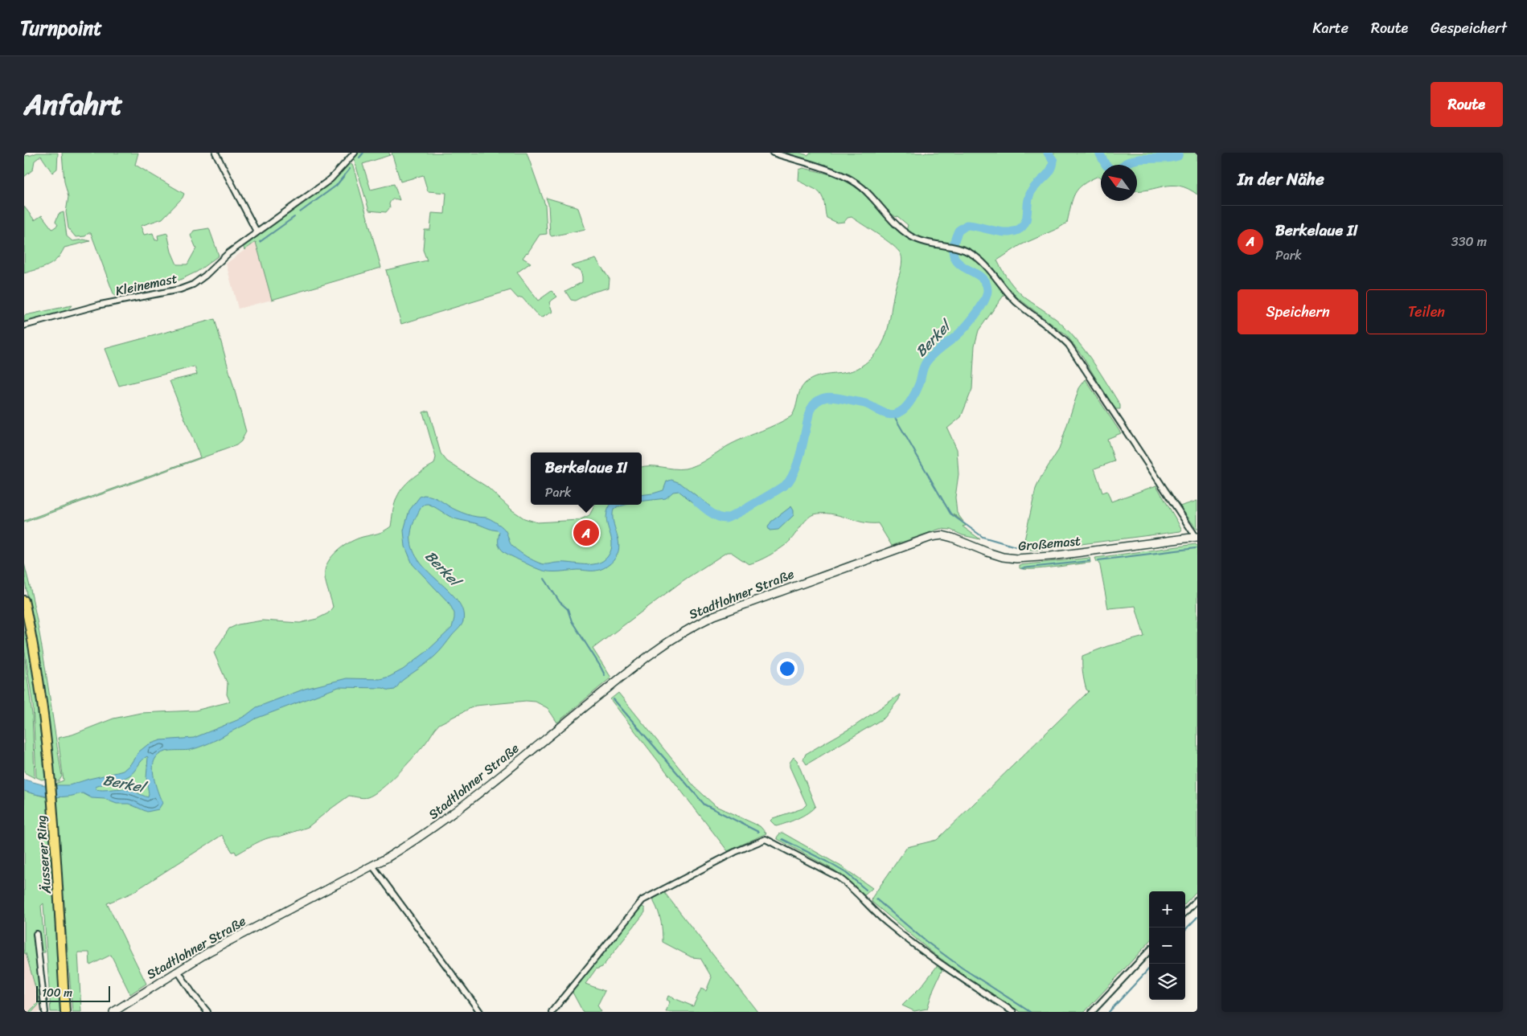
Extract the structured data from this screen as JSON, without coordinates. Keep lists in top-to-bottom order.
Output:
{
  "streets": {
    "main road": ["Äusserer Ring"],
    "street": ["Kleinemast", "Großemast", "Stadtlohner Straße"]
  },
  "crossings": [
    ["Großemast", "Stadtlohner Straße"]
  ],
  "water": ["Berkel"],
  "scale_bar": "100 m",
  "north": "top left",
  "page": {
    "header": "Turnpoint",
    "nav": ["Karte", "Route", "Gespeichert"],
    "title": "Anfahrt",
    "buttons": [
      "Route",
      ["Speichern", "Teilen"]
    ],
    "heading": "In der Nähe",
    "list": [
      {
        "mark": "A",
        "name": "Berkelaue II",
        "note": "Park",
        "value": "330 m"
      }
    ],
    "popup": ["Berkelaue II", "Park"],
    "pins": "A",
    "map_buttons": ["+", "−"],
    "scale": "100 m"
  }
}
